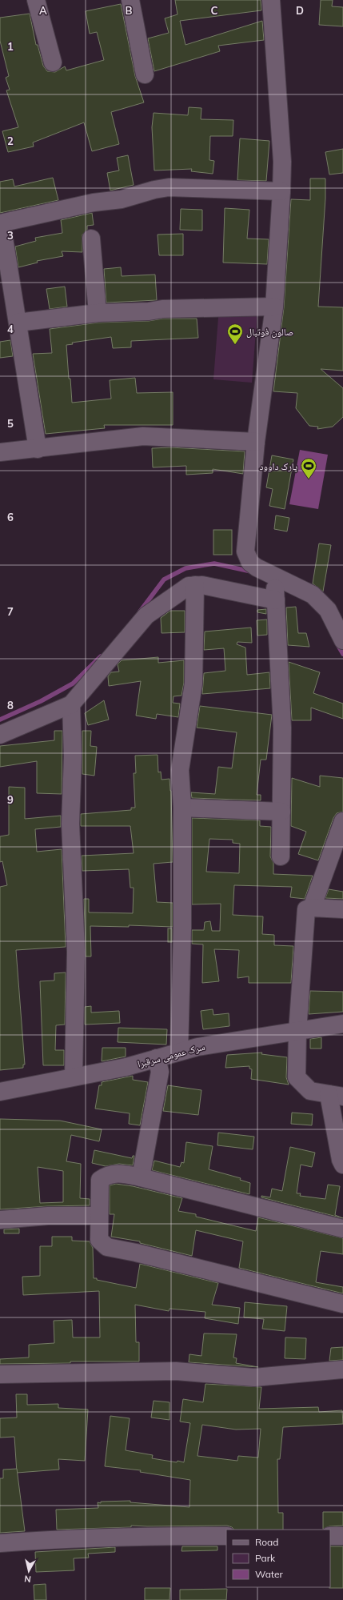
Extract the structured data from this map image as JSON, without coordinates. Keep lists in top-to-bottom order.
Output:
{
  "streets": {
    "street": ["سرک عمومی سرقبرا"]
  },
  "places": {
    "sports": ["صالون فوتبال", "پارک داوود"]
  },
  "legend": ["Road", "Park", "Water"],
  "north": "bottom",
  "grid": {
    "columns": [
      "A",
      "B",
      "C",
      "D"
    ],
    "rows": [
      "1",
      "2",
      "3",
      "4",
      "5",
      "6",
      "7",
      "8",
      "9"
    ]
  }
}
